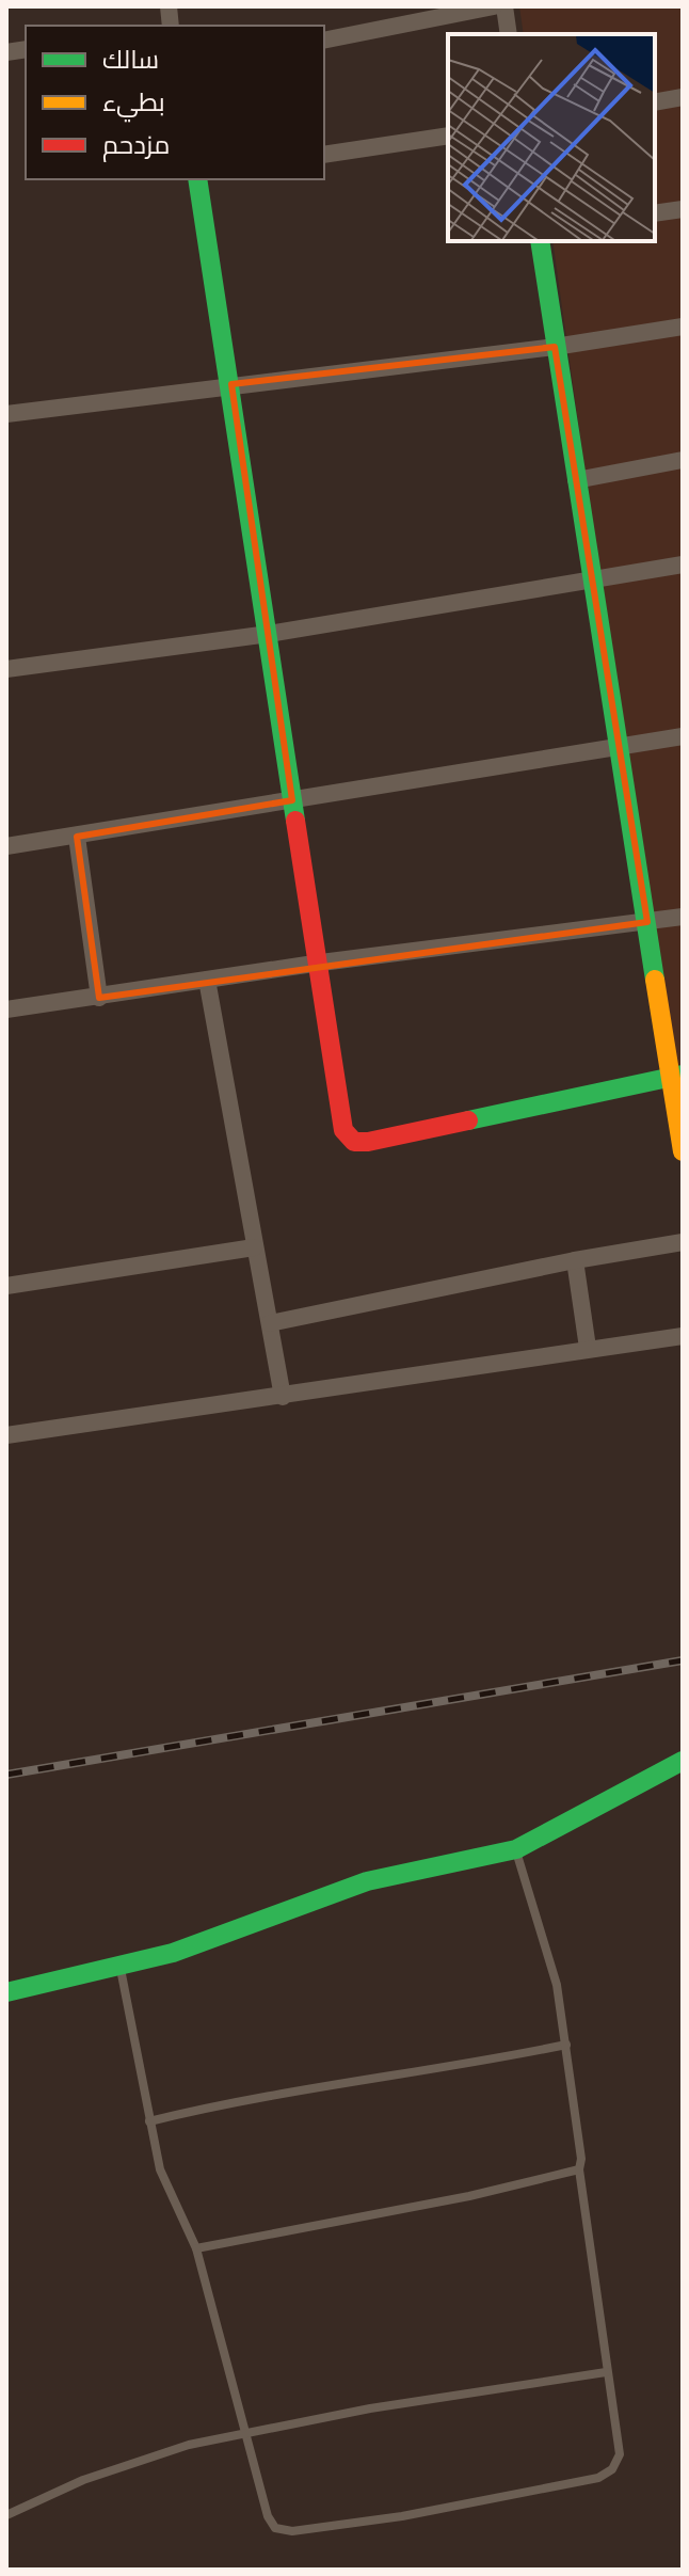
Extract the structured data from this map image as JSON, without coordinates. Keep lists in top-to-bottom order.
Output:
{
  "legend": ["سالك", "بطيء", "مزدحم"]
}
